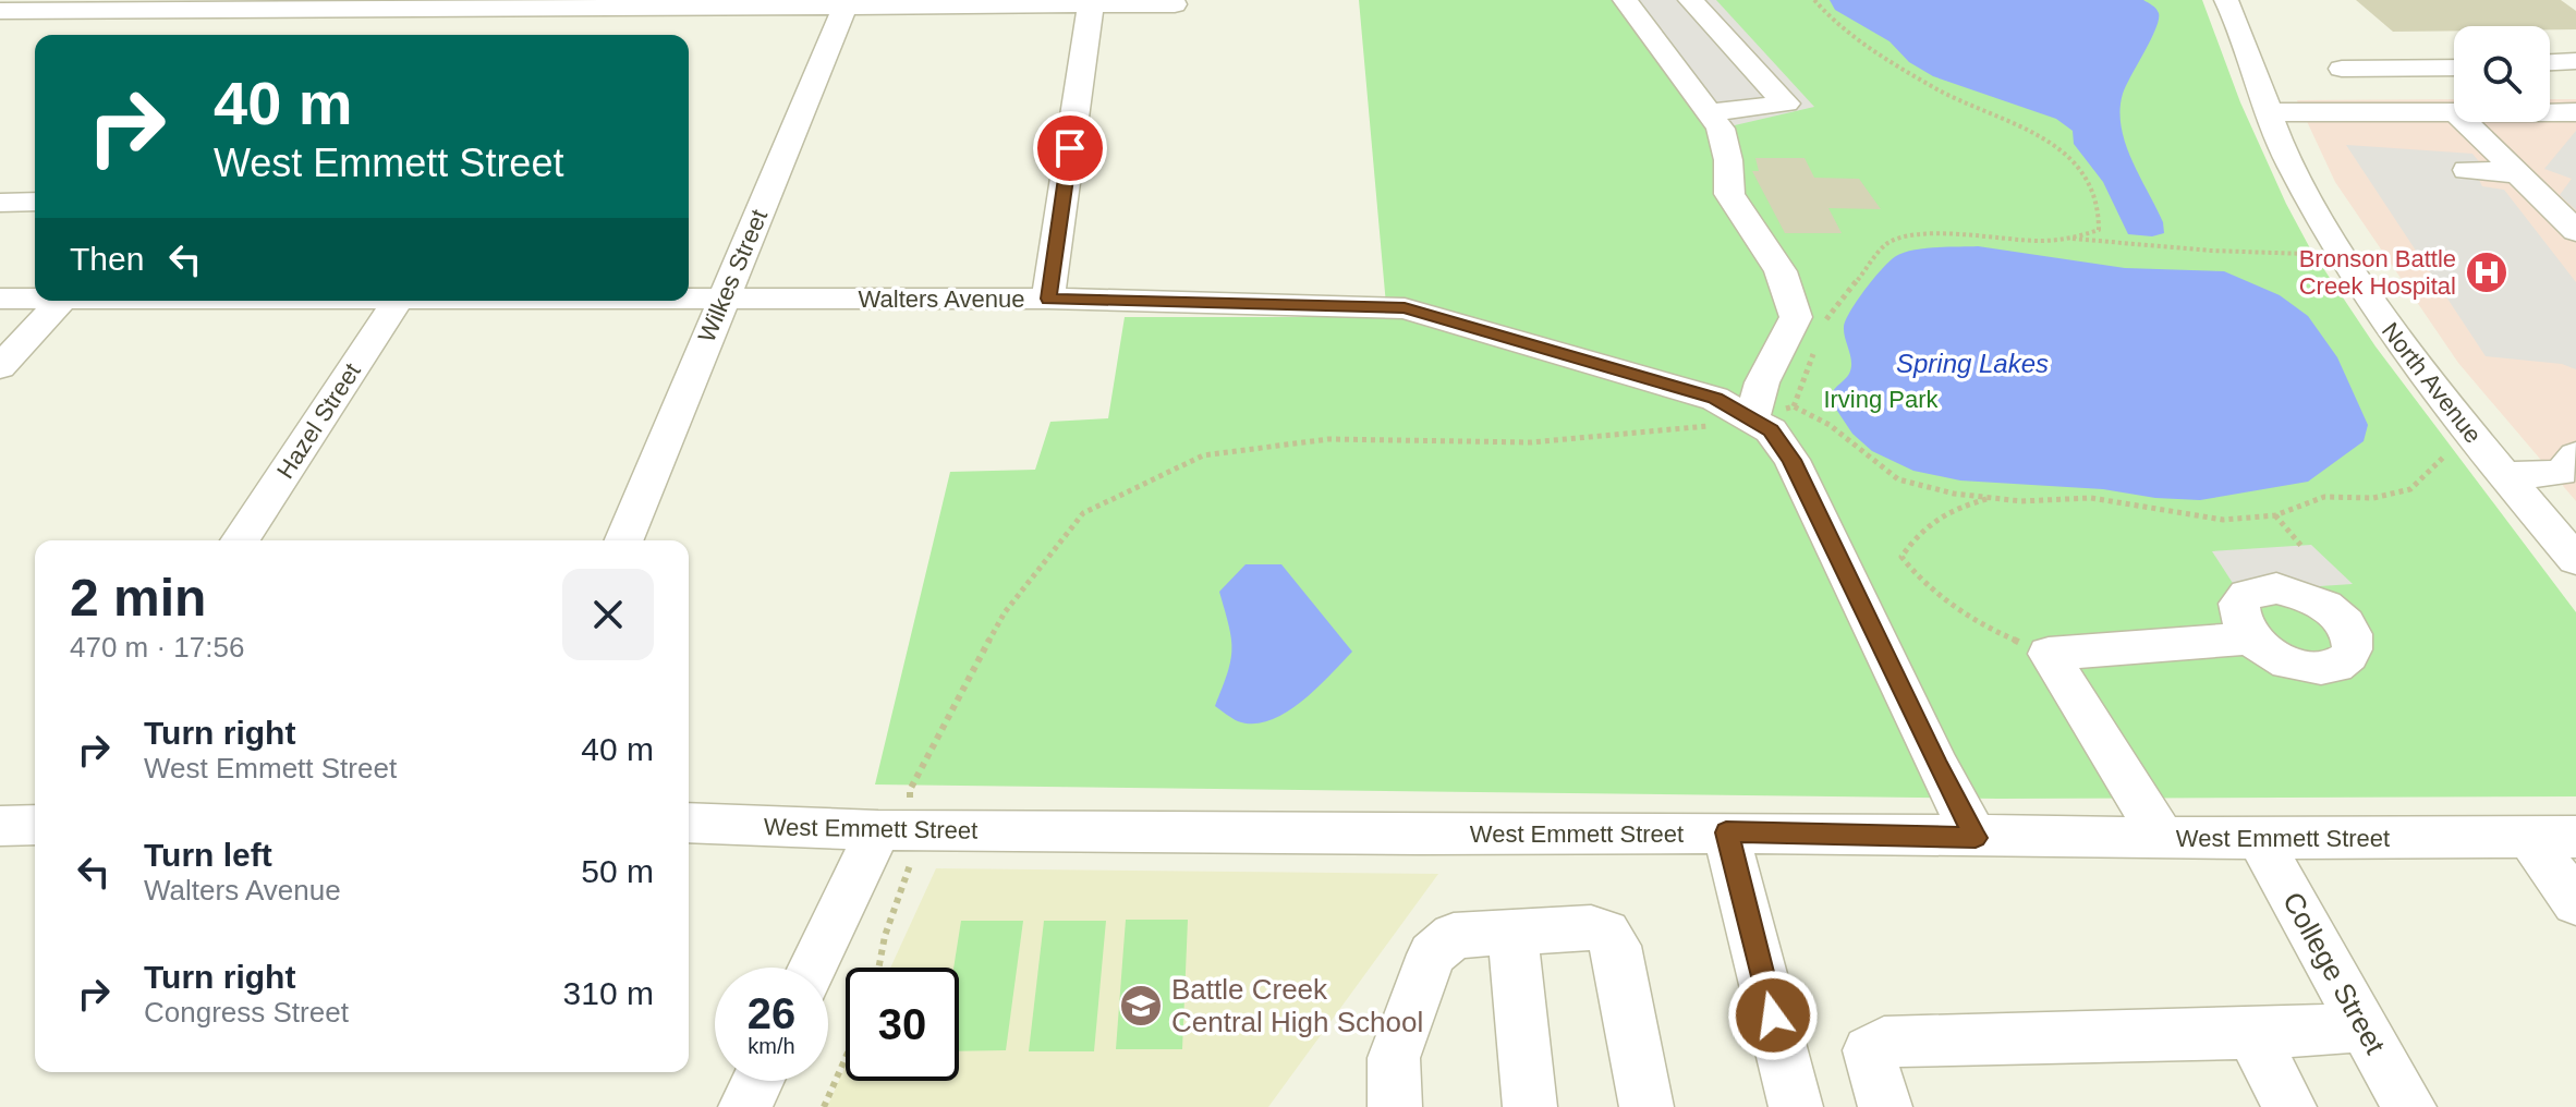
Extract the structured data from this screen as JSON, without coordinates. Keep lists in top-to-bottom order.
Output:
{
  "streets": {
    "street": [
      "Wilkes Street",
      "Walters Avenue",
      "North Avenue",
      "Hazel Street",
      "West Emmett Street",
      "College Street"
    ]
  },
  "crossings": [
    ["Wilkes Street", "Walters Avenue"],
    ["Walters Avenue", "West Emmett Street"],
    ["West Emmett Street", "College Street"]
  ],
  "water": ["Spring Lakes"],
  "parks": ["Irving Park"],
  "places": {
    "hospital": ["Bronson Battle Creek Hospital"],
    "school or university": ["Battle Creek Central High School"]
  },
  "page": {
    "turn": ["40 m", "West Emmett Street"],
    "then": "Then",
    "heading": ["2 min", "470 m · 17:56"],
    "list": [
      {
        "name": "Turn right",
        "note": "West Emmett Street",
        "value": "40 m"
      },
      {
        "name": "Turn left",
        "note": "Walters Avenue",
        "value": "50 m"
      },
      {
        "name": "Turn right",
        "note": "Congress Street",
        "value": "310 m"
      }
    ],
    "speed": "26 km/h",
    "limit": "30"
  }
}
